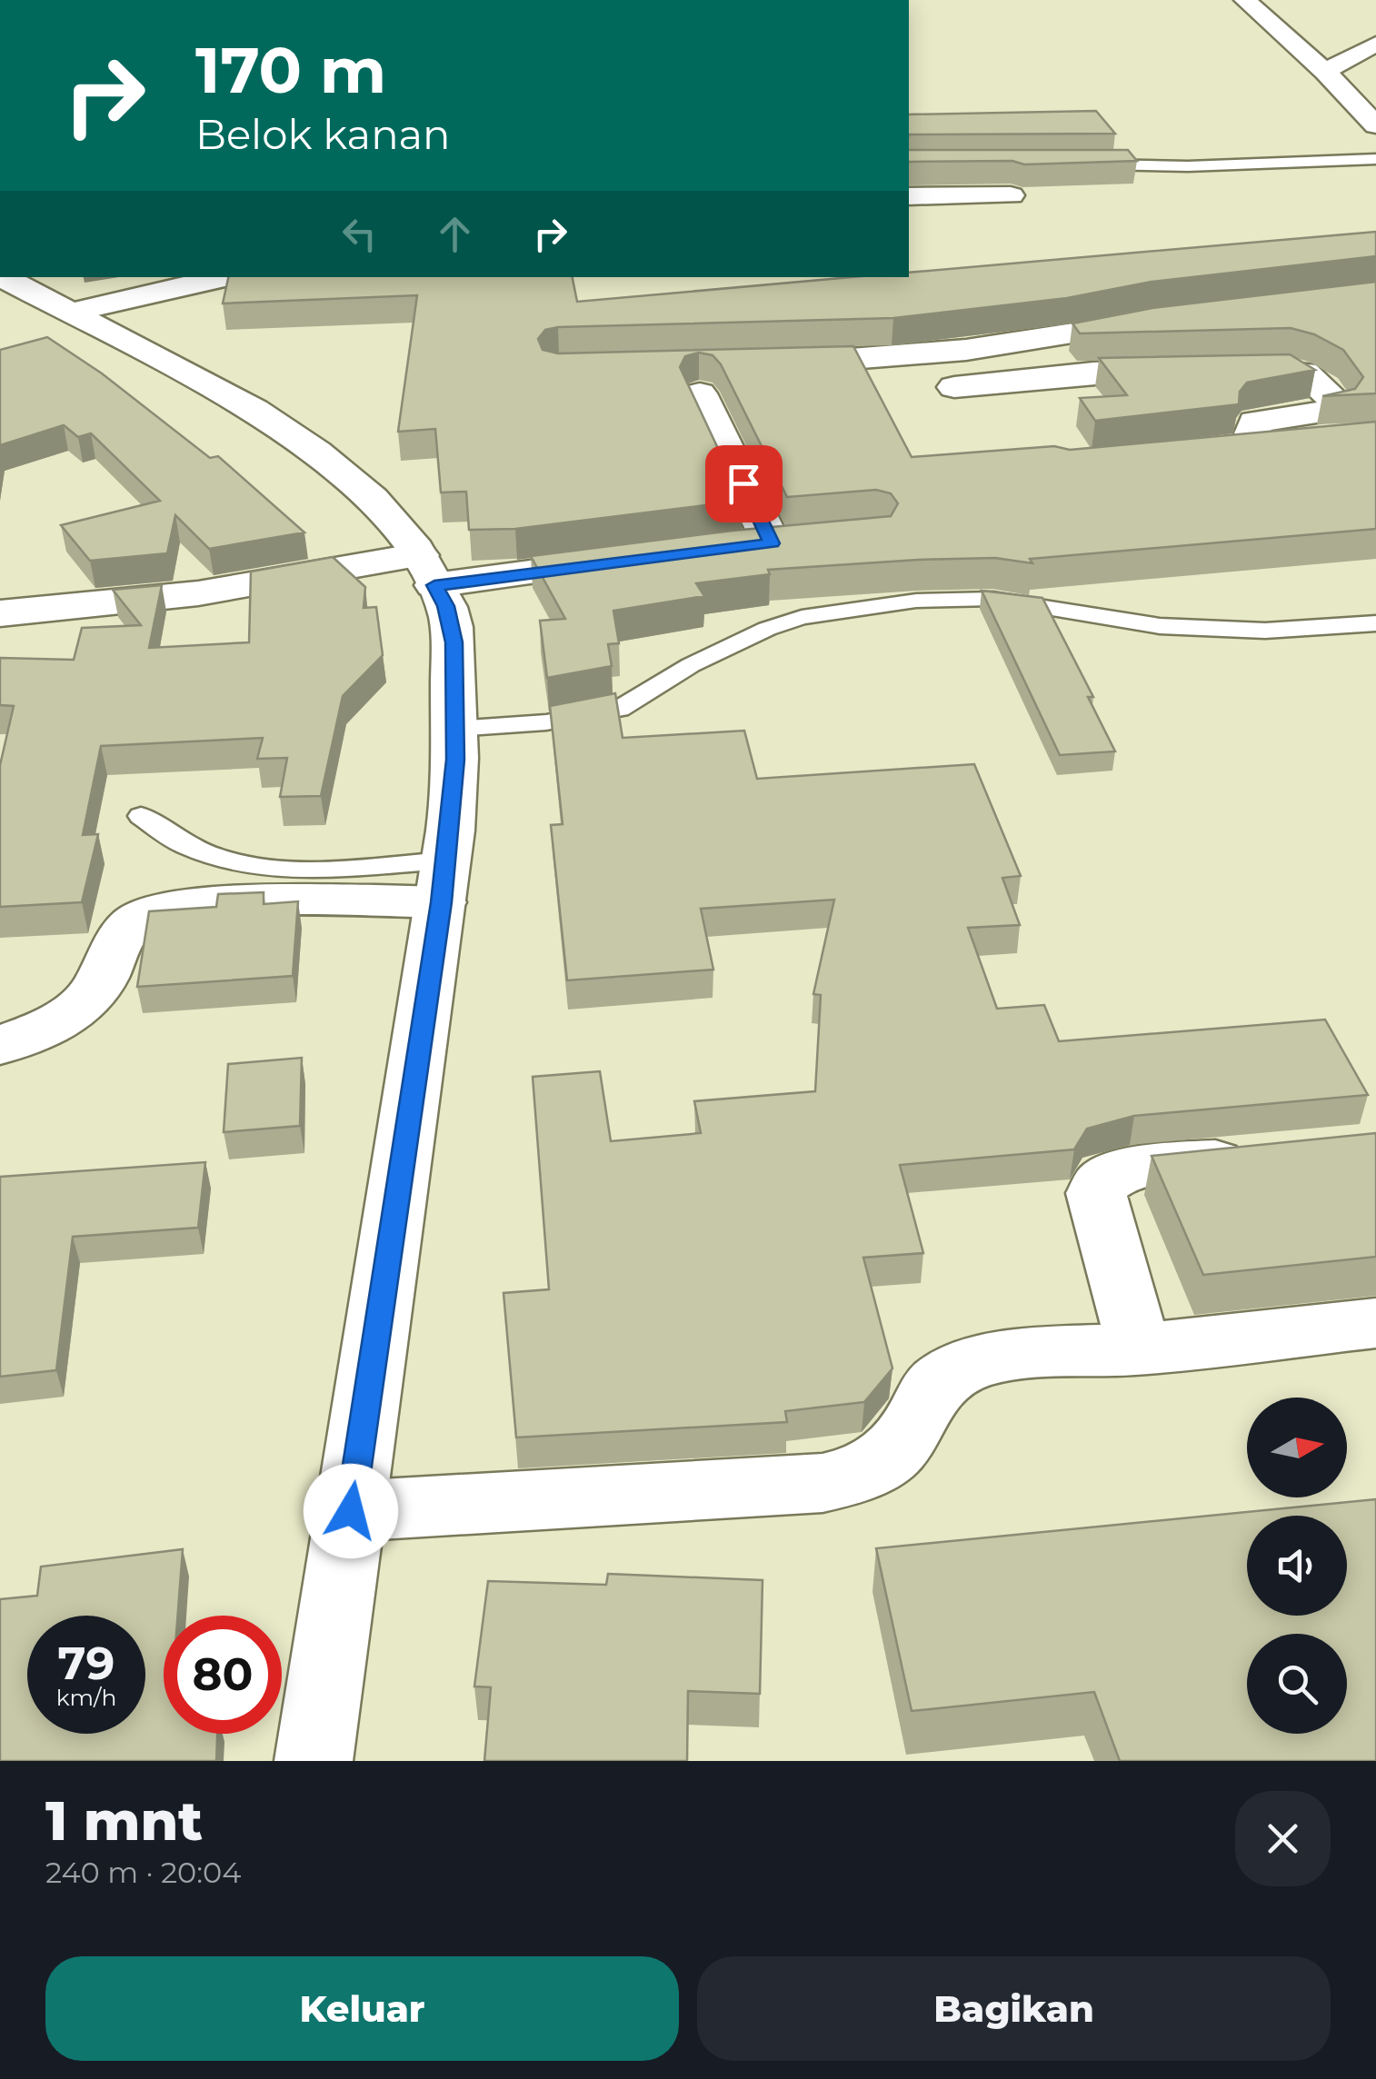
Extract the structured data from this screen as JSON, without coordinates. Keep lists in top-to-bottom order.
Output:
{
  "north": "right",
  "page": {
    "turn": ["170 m", "Belok kanan"],
    "speed": "79 km/h",
    "limit": "80",
    "heading": ["1 mnt", "240 m · 20:04"],
    "buttons": ["Keluar", "Bagikan"]
  }
}
